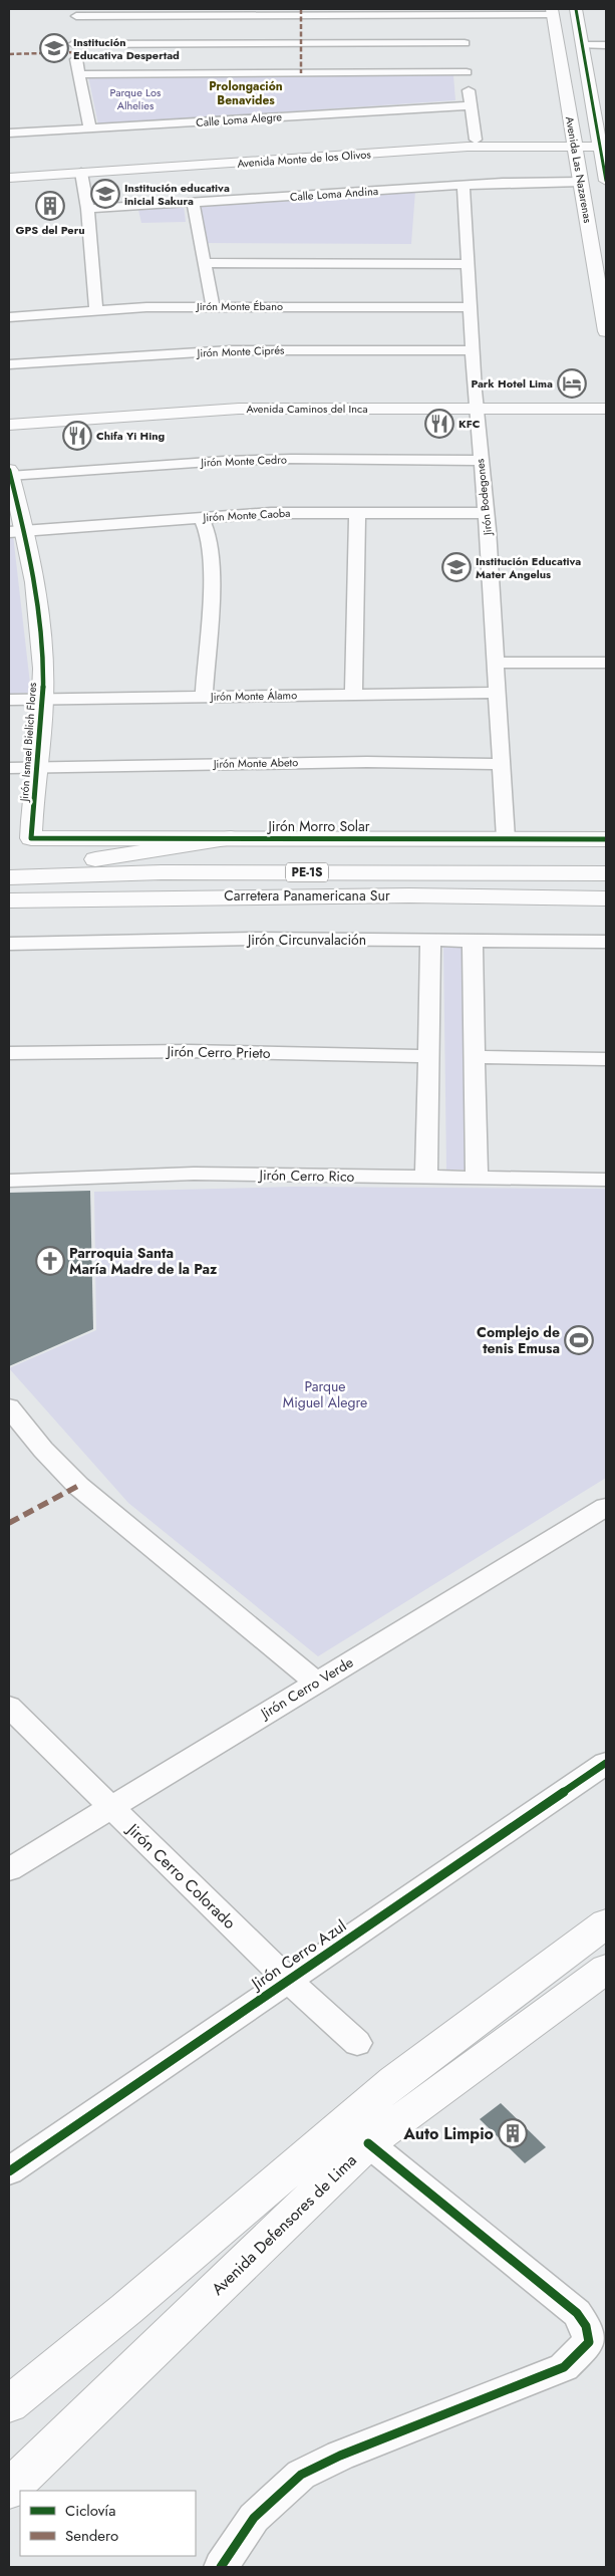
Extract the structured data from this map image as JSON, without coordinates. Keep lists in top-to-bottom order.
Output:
{
  "streets": {
    "main road": [
      "Avenida Monte de los Olivos",
      "Avenida Las Nazarenas",
      "Avenida Caminos del Inca",
      "Jirón Ismael Bielich Flores",
      "Jirón Morro Solar",
      "PE-1S",
      "Carretera Panamericana Sur",
      "Avenida Defensores de Lima"
    ],
    "street": [
      "Calle Loma Alegre",
      "Calle Loma Andina",
      "Jirón Monte Ébano",
      "Jirón Monte Ciprés",
      "Jirón Monte Cedro",
      "Jirón Bodegones",
      "Jirón Monte Caoba",
      "Jirón Monte Álamo",
      "Jirón Monte Abeto",
      "Jirón Circunvalación",
      "Jirón Cerro Prieto",
      "Jirón Cerro Rico",
      "Jirón Cerro Verde",
      "Jirón Cerro Colorado",
      "Jirón Cerro Azul"
    ]
  },
  "crossings": [
    ["Avenida Monte de los Olivos", "Avenida Las Nazarenas"],
    ["Avenida Las Nazarenas", "Calle Loma Andina"],
    ["Calle Loma Andina", "Jirón Bodegones"],
    ["Jirón Monte Ébano", "Jirón Bodegones"],
    ["Jirón Monte Ciprés", "Jirón Bodegones"],
    ["Avenida Caminos del Inca", "Jirón Bodegones"],
    ["Jirón Monte Cedro", "Jirón Bodegones"],
    ["Jirón Monte Cedro", "Jirón Ismael Bielich Flores"],
    ["Jirón Bodegones", "Jirón Monte Caoba"],
    ["Jirón Bodegones", "Jirón Monte Álamo"],
    ["Jirón Bodegones", "Jirón Monte Abeto"],
    ["Jirón Bodegones", "Jirón Morro Solar"],
    ["Jirón Monte Caoba", "Jirón Ismael Bielich Flores"],
    ["Jirón Monte Álamo", "Jirón Ismael Bielich Flores"],
    ["Jirón Ismael Bielich Flores", "Jirón Monte Abeto"],
    ["Jirón Ismael Bielich Flores", "Jirón Morro Solar"],
    ["Jirón Cerro Verde", "Jirón Cerro Colorado"],
    ["Jirón Cerro Colorado", "Jirón Cerro Azul"]
  ],
  "districts": ["Prolongación Benavides"],
  "parks": ["Parque Los Alhelies", "Parque Miguel Alegre"],
  "places": {
    "school or university": ["Institución Educativa Despertad", "Institución educativa inicial Sakura", "Institución Educativa Mater Angelus"],
    "building": ["GPS del Peru", "Auto Limpio"],
    "hotel": ["Park Hotel Lima"],
    "restaurant": ["KFC", "Chifa Yi Hing"],
    "church": ["Parroquia Santa María Madre de la Paz"],
    "sports": ["Complejo de tenis Emusa"]
  },
  "legend": ["Ciclovía", "Sendero"]
}
